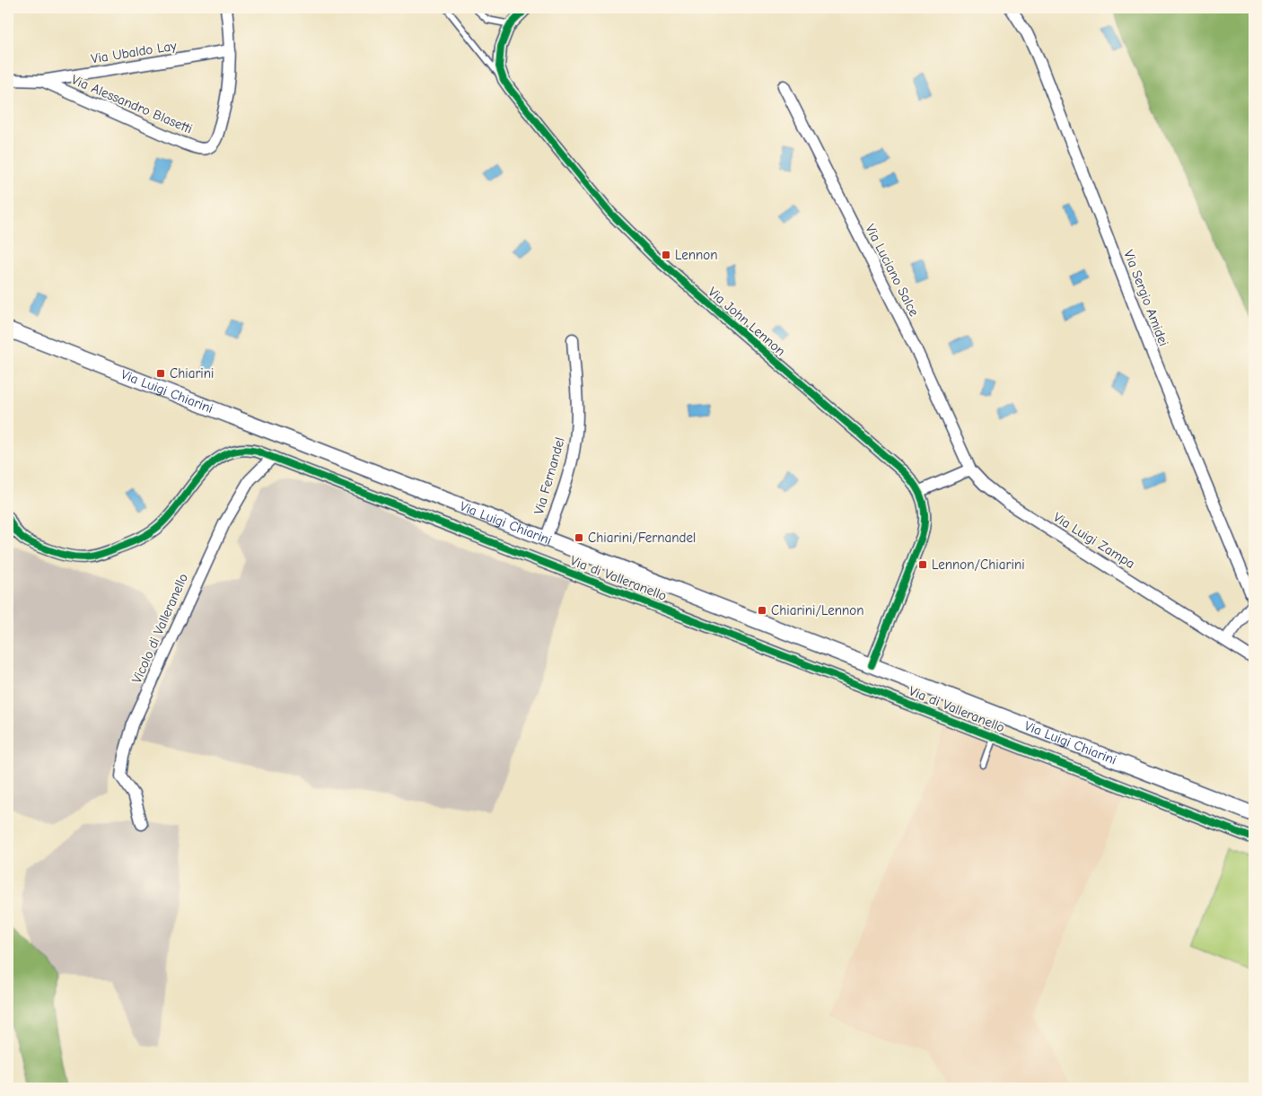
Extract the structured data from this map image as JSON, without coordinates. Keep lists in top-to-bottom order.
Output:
{
  "streets": {
    "street": [
      "Via Ubaldo Lay",
      "Via Alessandro Blasetti",
      "Via Luciano Salce",
      "Via Sergio Amidei",
      "Via John Lennon",
      "Via Luigi Chiarini",
      "Via Fernandel",
      "Via Luigi Zampa",
      "Via di Valleranello",
      "Vicolo di Valleranello"
    ]
  },
  "crossings": [
    ["Via Ubaldo Lay", "Via Alessandro Blasetti"],
    ["Via Luciano Salce", "Via Luigi Zampa"],
    ["Via Sergio Amidei", "Via Luigi Zampa"],
    ["Via John Lennon", "Via Luigi Chiarini"],
    ["Via Luigi Chiarini", "Via Fernandel"],
    ["Via di Valleranello", "Vicolo di Valleranello"]
  ],
  "places": {
    "transit": [
      "Lennon",
      "Chiarini",
      "Chiarini/Fernandel",
      "Lennon/Chiarini",
      "Chiarini/Lennon"
    ]
  }
}
